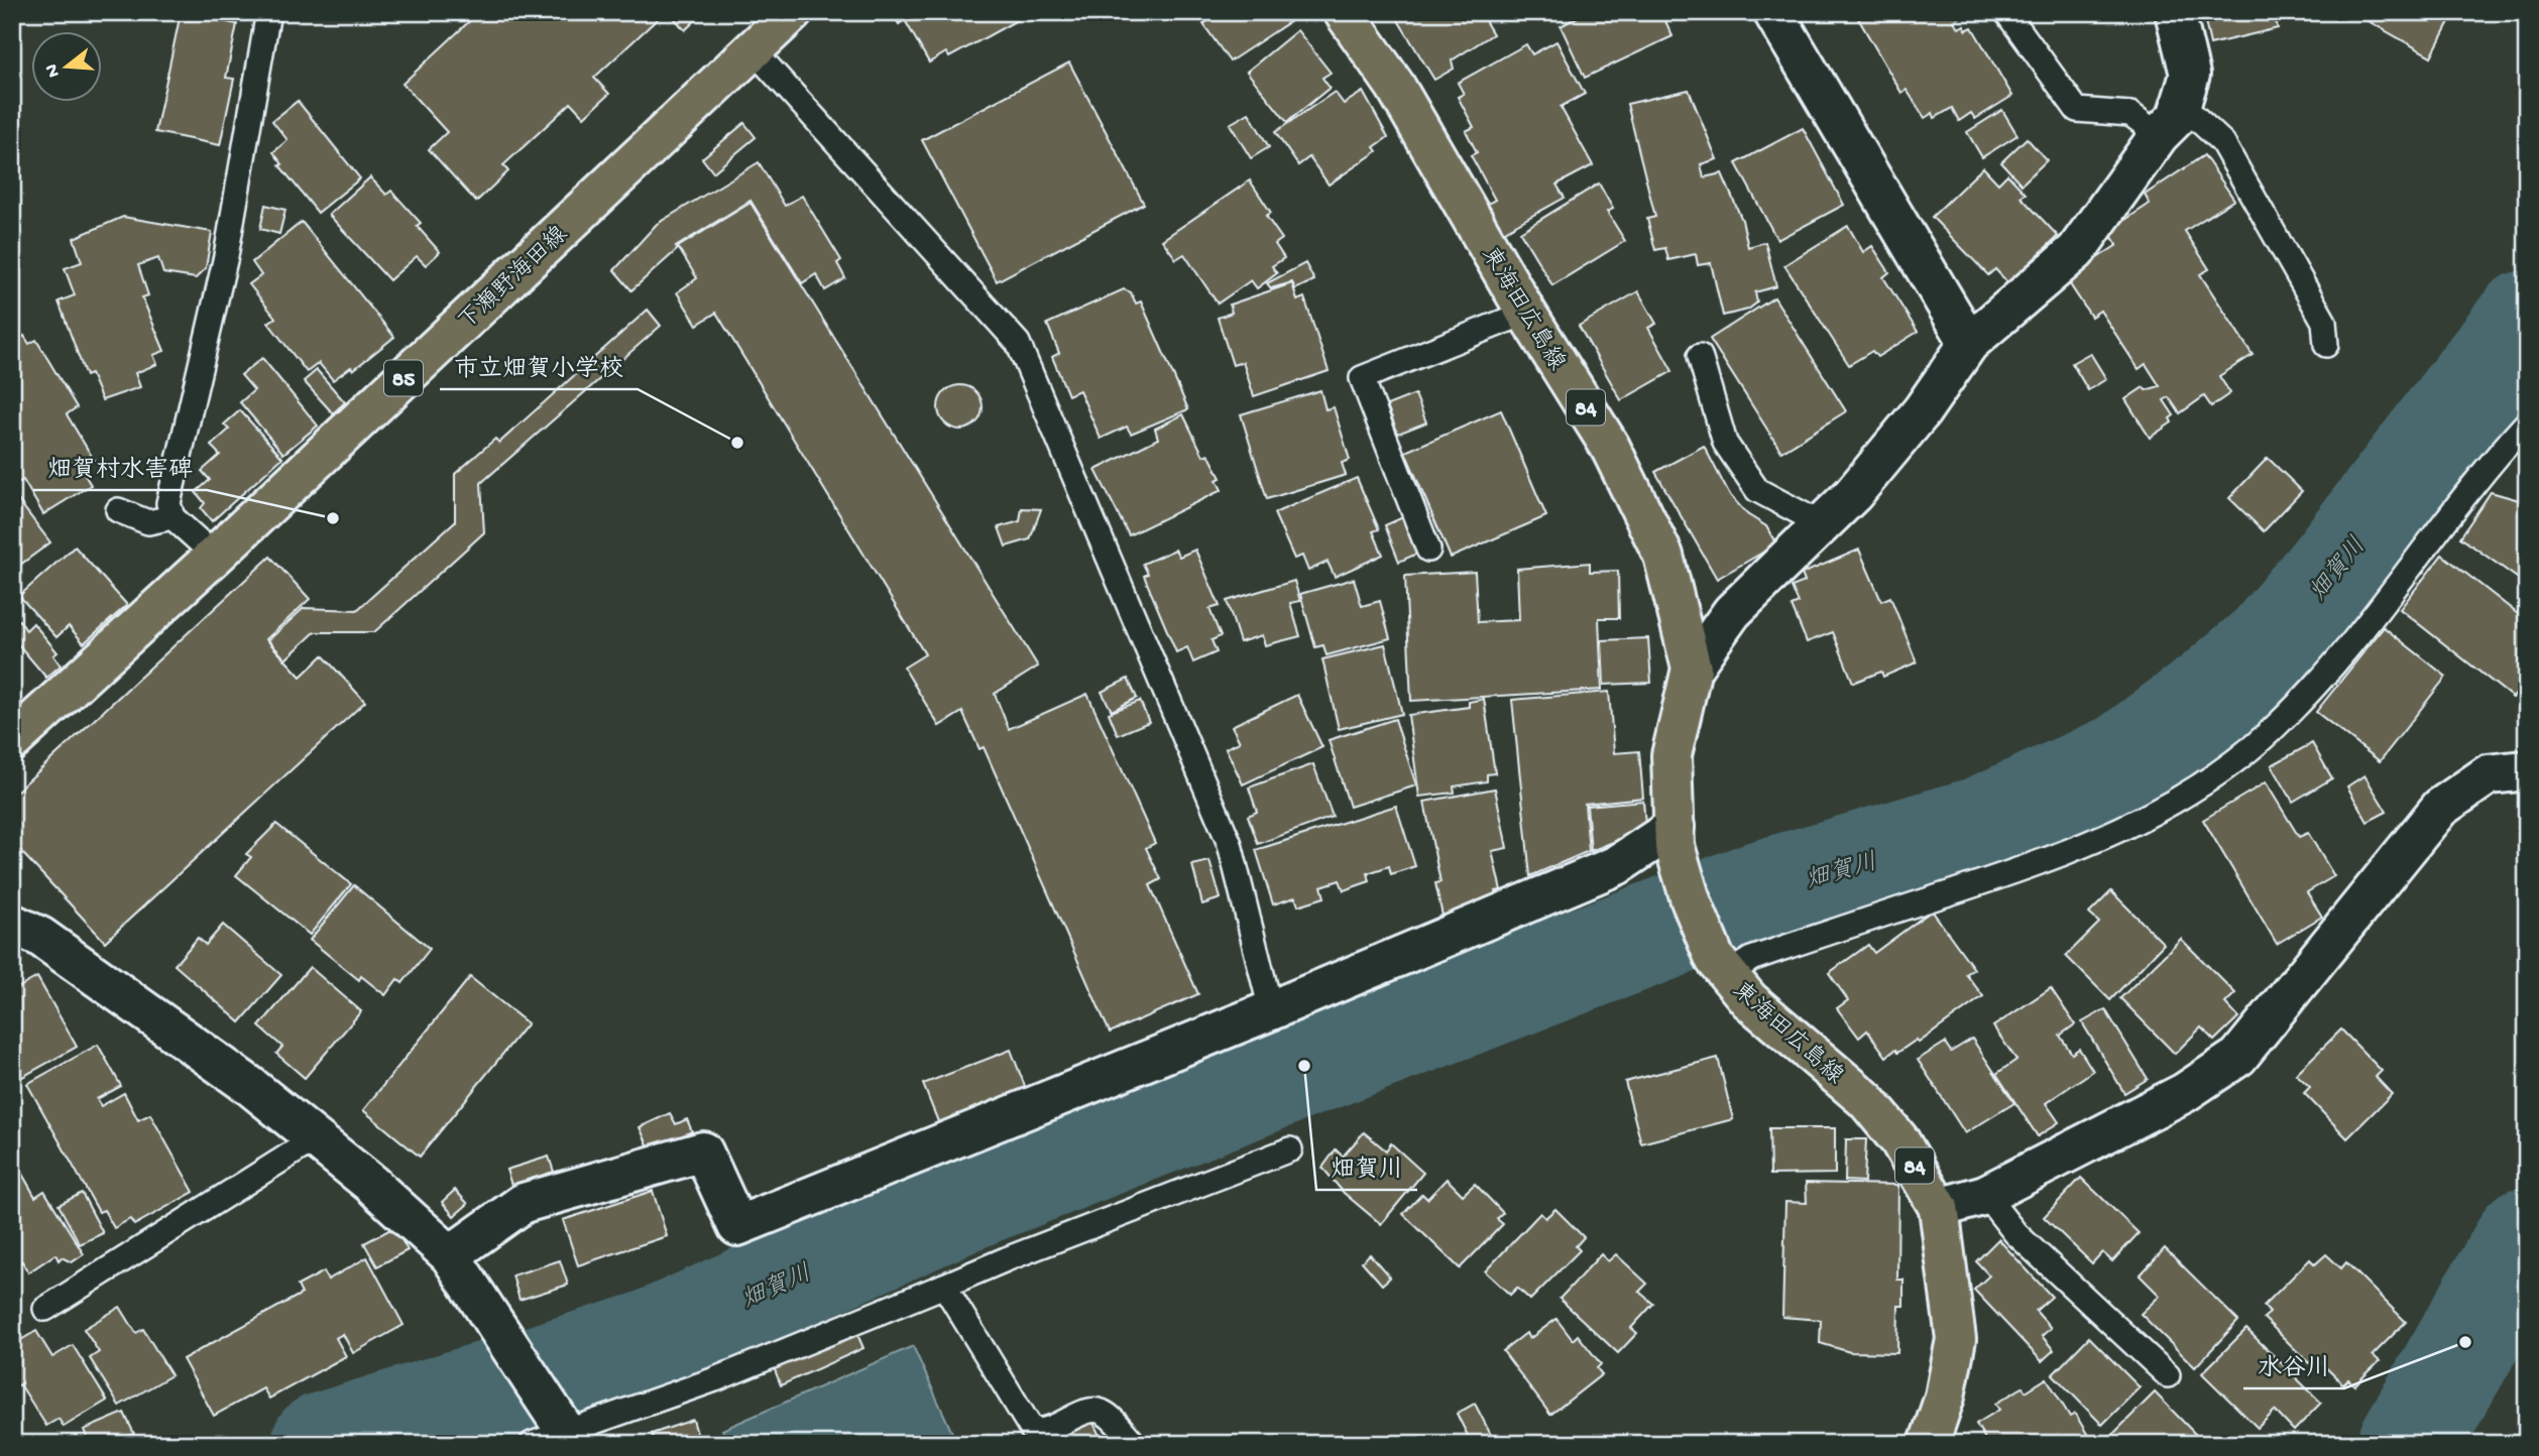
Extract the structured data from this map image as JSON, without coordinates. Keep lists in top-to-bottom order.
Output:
{
  "streets": {
    "main road": [
      "下瀬野海田線",
      "東海田広島線",
      "85",
      "84"
    ]
  },
  "water": ["畑賀川"],
  "places": [
    "市立畑賀小学校",
    "畑賀村水害碑",
    "畑賀川",
    "水谷川"
  ],
  "north": "left"
}
